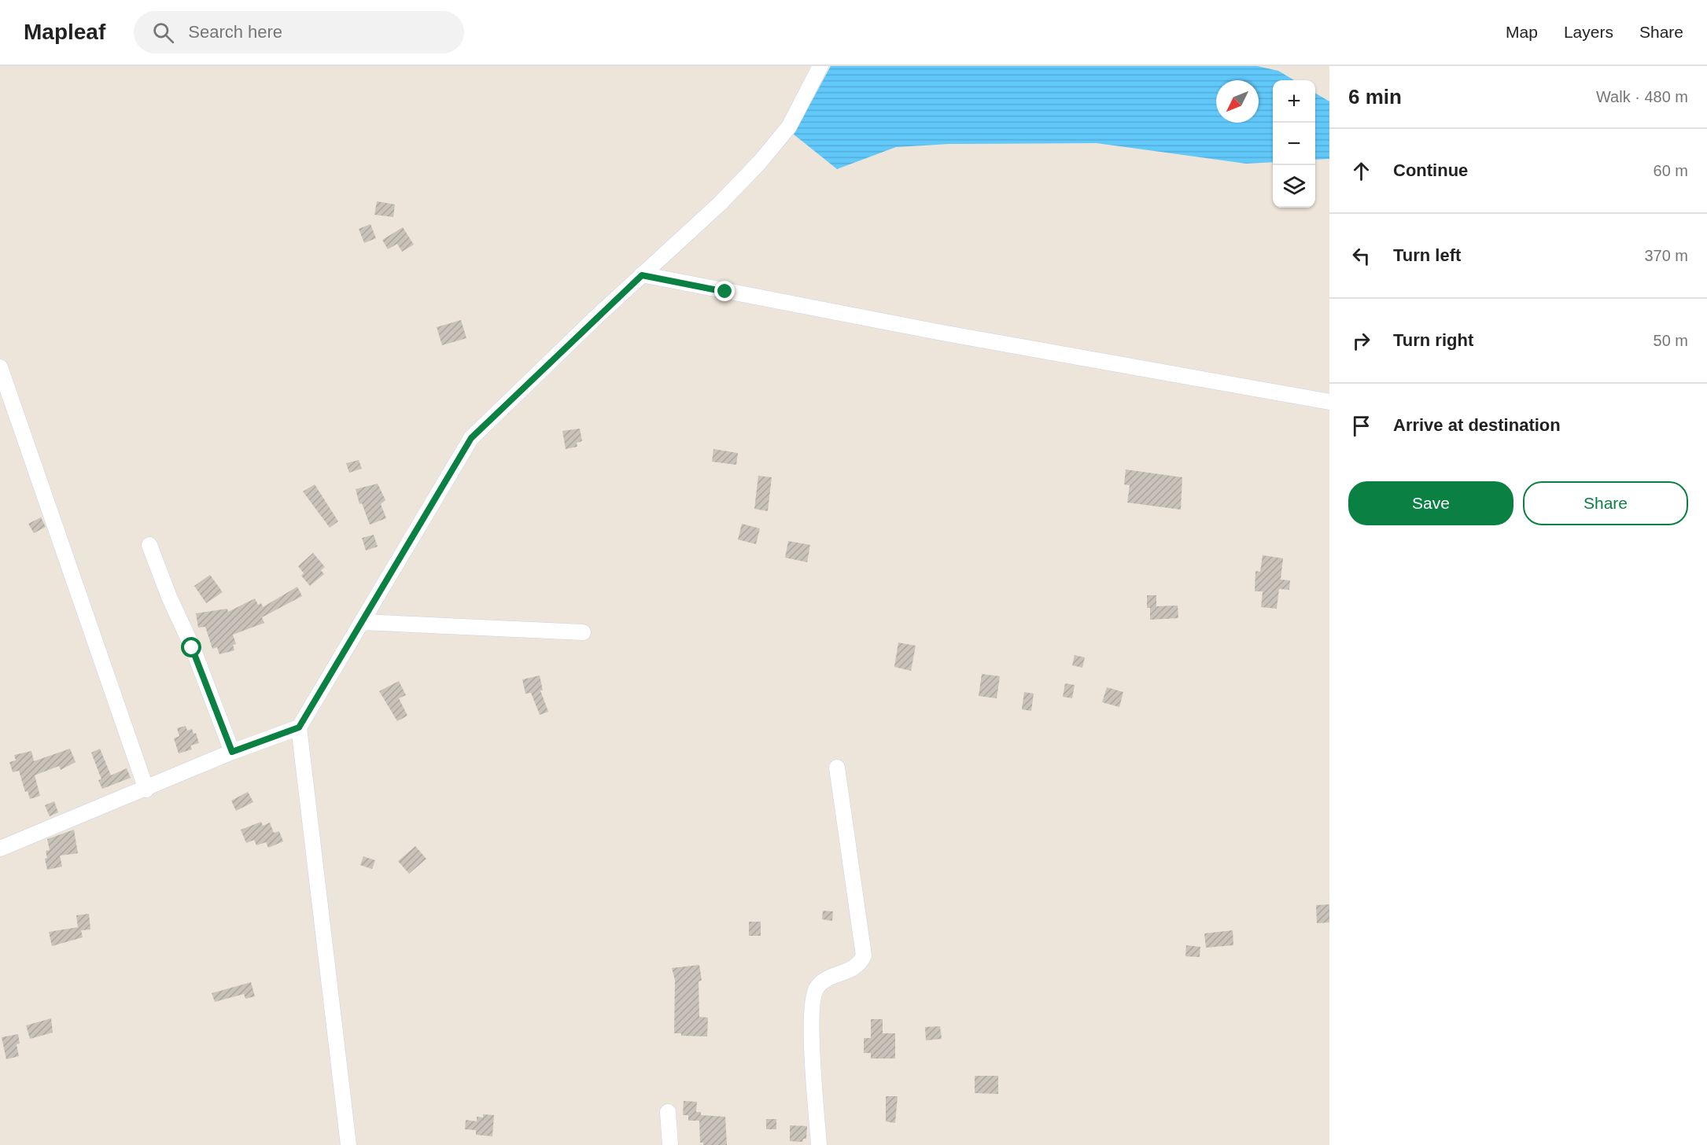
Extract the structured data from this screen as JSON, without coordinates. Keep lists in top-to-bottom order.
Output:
{
  "north": "bottom left",
  "page": {
    "header": "Mapleaf",
    "search": "Search here",
    "nav": ["Map", "Layers", "Share"],
    "heading": ["6 min", "Walk · 480 m"],
    "map_buttons": ["+", "−"],
    "list": [
      ["Continue", "60 m"],
      ["Turn left", "370 m"],
      ["Turn right", "50 m"],
      "Arrive at destination"
    ],
    "buttons": ["Save", "Share"]
  }
}
